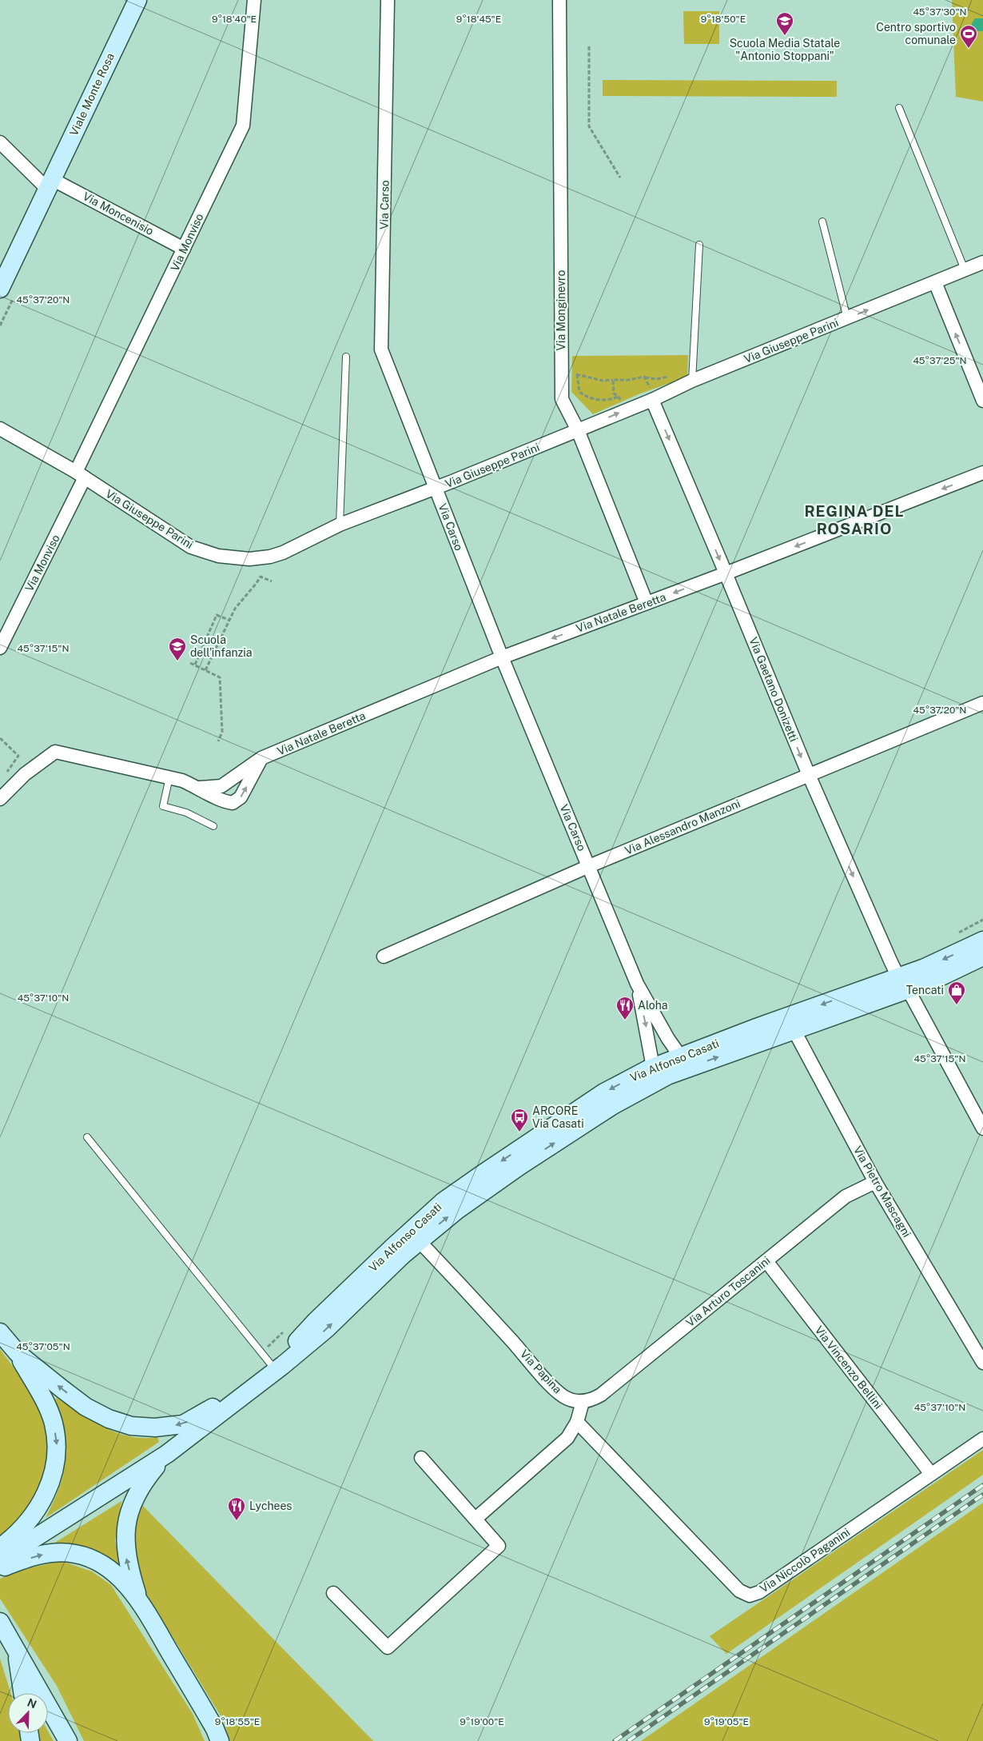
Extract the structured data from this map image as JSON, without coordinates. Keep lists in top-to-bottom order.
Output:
{
  "streets": {
    "main road": ["Viale Monte Rosa", "Via Alfonso Casati"],
    "street": [
      "Via Carso",
      "Via Moncenisio",
      "Via Monviso",
      "Via Monginevro",
      "Via Giuseppe Parini",
      "Via Natale Beretta",
      "Via Gaetano Donizetti",
      "Via Alessandro Manzoni",
      "Via Pietro Mascagni",
      "Via Arturo Toscanini",
      "Via Vincenzo Bellini",
      "Via Papina",
      "Via Niccolò Paganini"
    ]
  },
  "crossings": [
    ["Viale Monte Rosa", "Via Moncenisio"],
    ["Via Carso", "Via Giuseppe Parini"],
    ["Via Carso", "Via Natale Beretta"],
    ["Via Carso", "Via Alessandro Manzoni"],
    ["Via Carso", "Via Alfonso Casati"],
    ["Via Moncenisio", "Via Monviso"],
    ["Via Monviso", "Via Giuseppe Parini"],
    ["Via Monginevro", "Via Giuseppe Parini"],
    ["Via Monginevro", "Via Natale Beretta"],
    ["Via Giuseppe Parini", "Via Gaetano Donizetti"],
    ["Via Natale Beretta", "Via Gaetano Donizetti"],
    ["Via Gaetano Donizetti", "Via Alessandro Manzoni"],
    ["Via Gaetano Donizetti", "Via Alfonso Casati"],
    ["Via Alfonso Casati", "Via Pietro Mascagni"],
    ["Via Alfonso Casati", "Via Papina"],
    ["Via Pietro Mascagni", "Via Arturo Toscanini"],
    ["Via Arturo Toscanini", "Via Vincenzo Bellini"],
    ["Via Arturo Toscanini", "Via Papina"],
    ["Via Vincenzo Bellini", "Via Niccolò Paganini"]
  ],
  "one_way": ["Via Gaetano Donizetti"],
  "districts": ["REGINA DEL ROSARIO"],
  "places": {
    "school or university": ["Scuola Media Statale \"Antonio Stoppani\"", "Scuola dell'infanzia"],
    "sports": ["Centro sportivo comunale"],
    "shop": ["Tencati"],
    "restaurant": ["Aloha", "Lychees"],
    "bus stop": ["ARCORE Via Casati"]
  },
  "north": "top right",
  "coordinates": [
    "45°37'30\"N",
    "9°18'40\"E",
    "9°18'45\"E",
    "9°18'50\"E",
    "45°37'20\"N",
    "45°37'25\"N",
    "45°37'15\"N",
    "45°37'10\"N",
    "45°37'05\"N",
    "9°18'55\"E",
    "9°19'00\"E",
    "9°19'05\"E"
  ]
}
